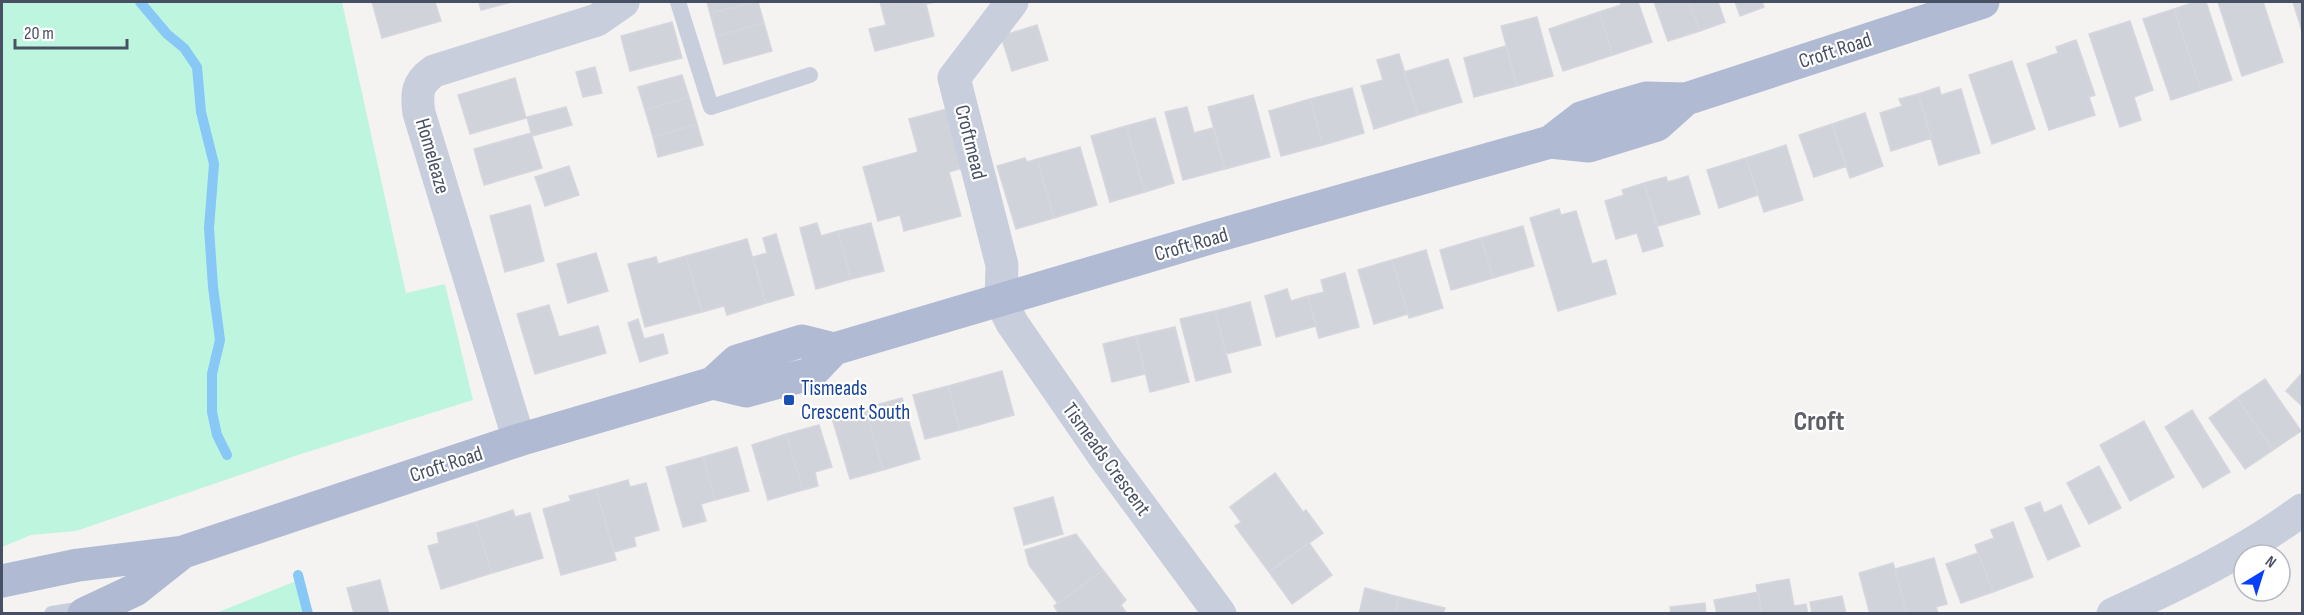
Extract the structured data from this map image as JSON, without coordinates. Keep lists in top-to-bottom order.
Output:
{
  "streets": {
    "main road": ["Croft Road"],
    "street": ["Croftmead", "Homeleaze", "Tismeads Crescent"]
  },
  "crossings": [
    ["Croft Road", "Croftmead"],
    ["Croft Road", "Homeleaze"],
    ["Croft Road", "Tismeads Crescent"],
    ["Croftmead", "Tismeads Crescent"]
  ],
  "districts": ["Croft"],
  "places": {
    "transit": ["Tismeads Crescent South"]
  },
  "scale_bar": "20 m",
  "north": "top right"
}
